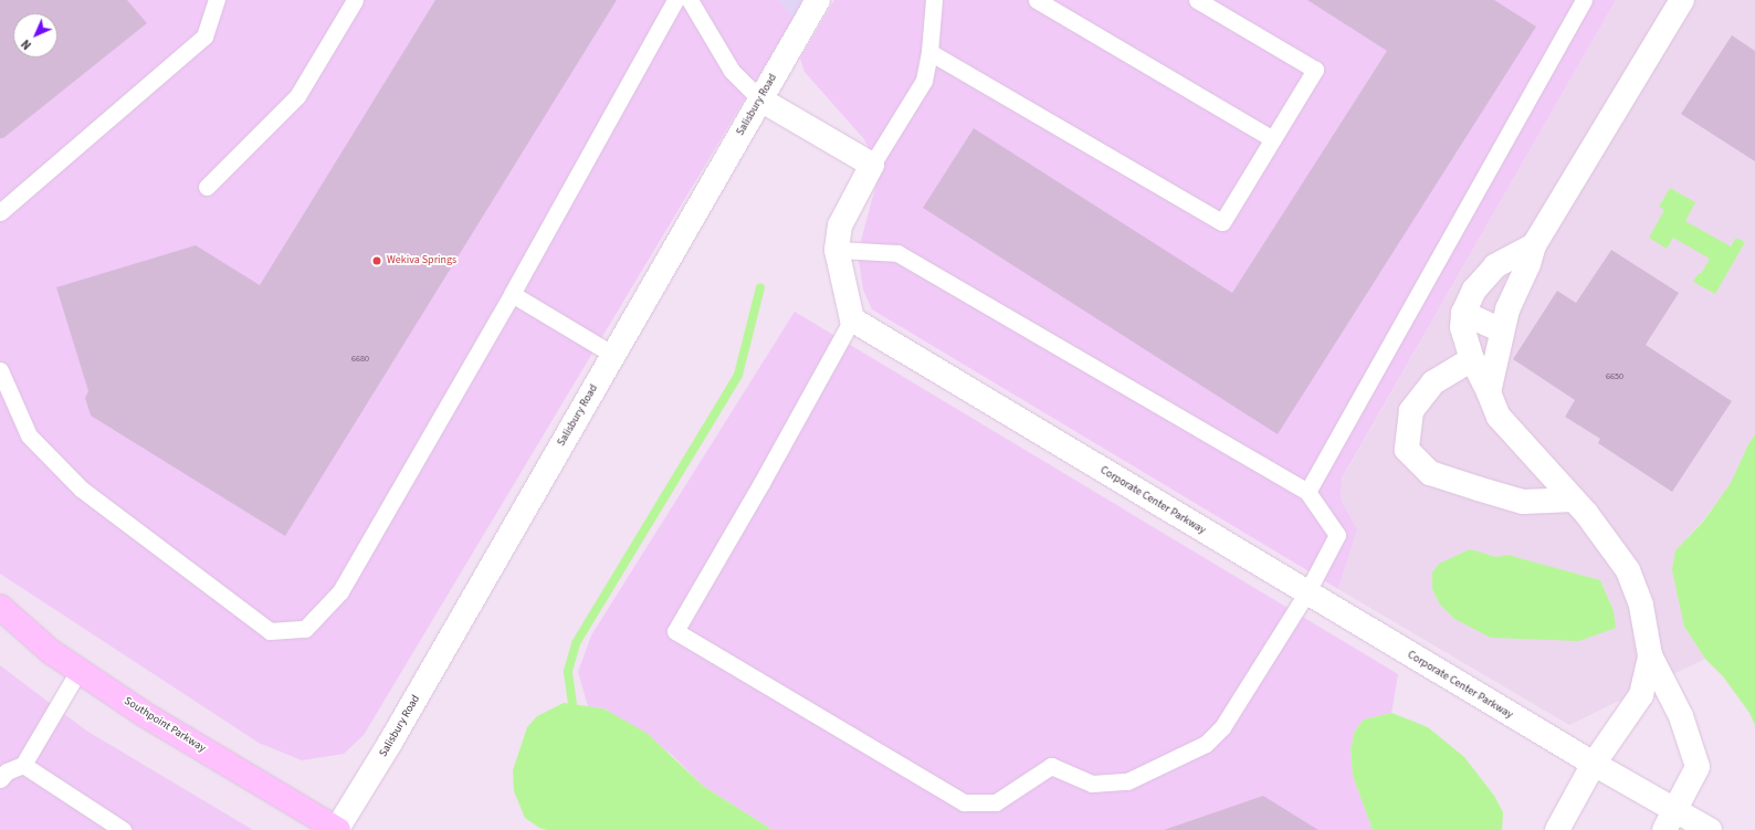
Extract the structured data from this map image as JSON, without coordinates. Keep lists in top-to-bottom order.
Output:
{
  "streets": {
    "main road": ["Southpoint Parkway"],
    "street": ["Salisbury Road", "Corporate Center Parkway"]
  },
  "crossings": [
    ["Salisbury Road", "Southpoint Parkway"]
  ],
  "places": ["Wekiva Springs"],
  "house_numbers": ["6680", "6650"],
  "north": "bottom left"
}
